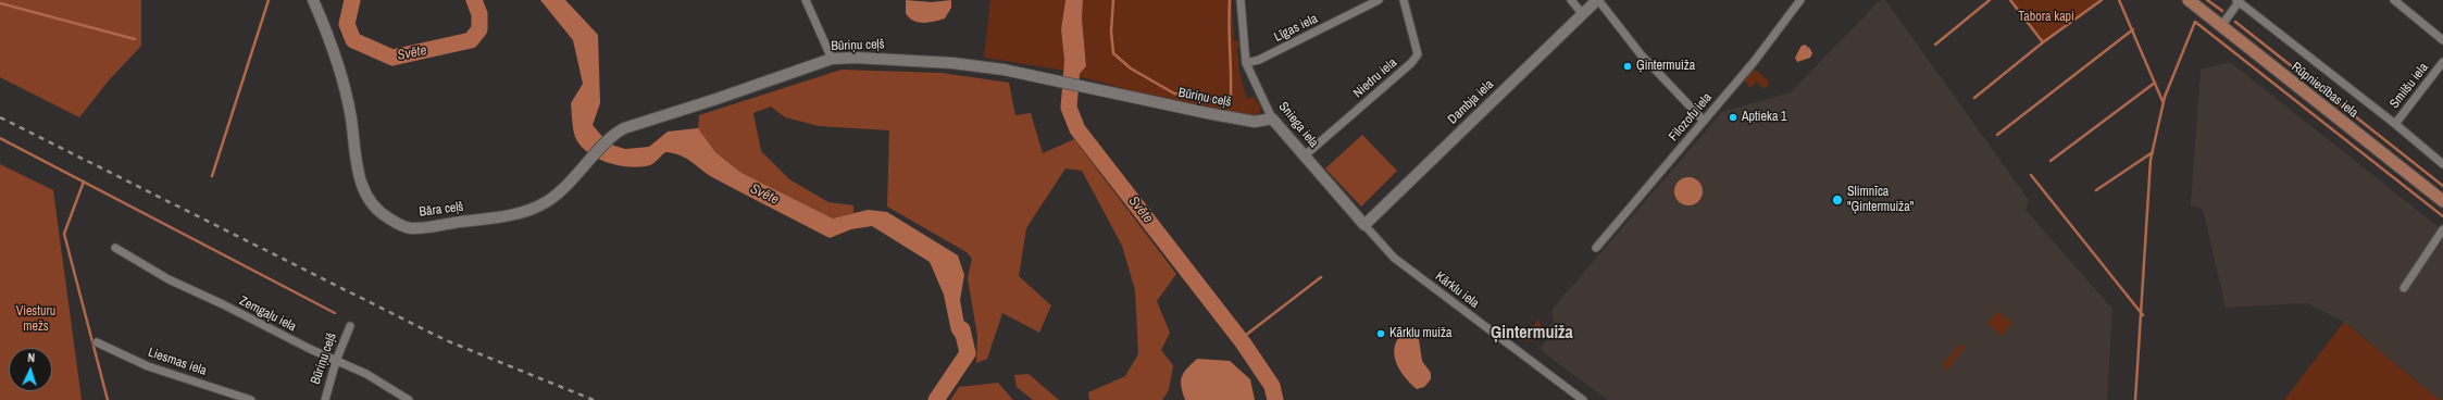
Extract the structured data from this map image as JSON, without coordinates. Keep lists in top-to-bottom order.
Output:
{
  "streets": {
    "main road": ["Rūpniecības iela"],
    "street": [
      "Līgas iela",
      "Būriņu ceļš",
      "Niedru iela",
      "Smilšu iela",
      "Dambja iela",
      "Filozofu iela",
      "Sniega iela",
      "Bāra ceļš",
      "Kārklu iela",
      "Zemgaļu iela",
      "Liesmas iela"
    ]
  },
  "crossings": [
    ["Līgas iela", "Sniega iela"],
    ["Būriņu ceļš", "Sniega iela"],
    ["Būriņu ceļš", "Bāra ceļš"],
    ["Būriņu ceļš", "Zemgaļu iela"],
    ["Niedru iela", "Sniega iela"],
    ["Dambja iela", "Sniega iela"],
    ["Dambja iela", "Kārklu iela"],
    ["Sniega iela", "Kārklu iela"]
  ],
  "districts": ["Ģintermuiža"],
  "water": ["Svēte"],
  "parks": ["Tabora kapi", "Viesturu mežs"],
  "places": [
    "Ģintermuiža",
    "Aptieka 1",
    "Slimnīca \"Ģintermuiža\"",
    "Kārklu muiža"
  ],
  "north": "top"
}
